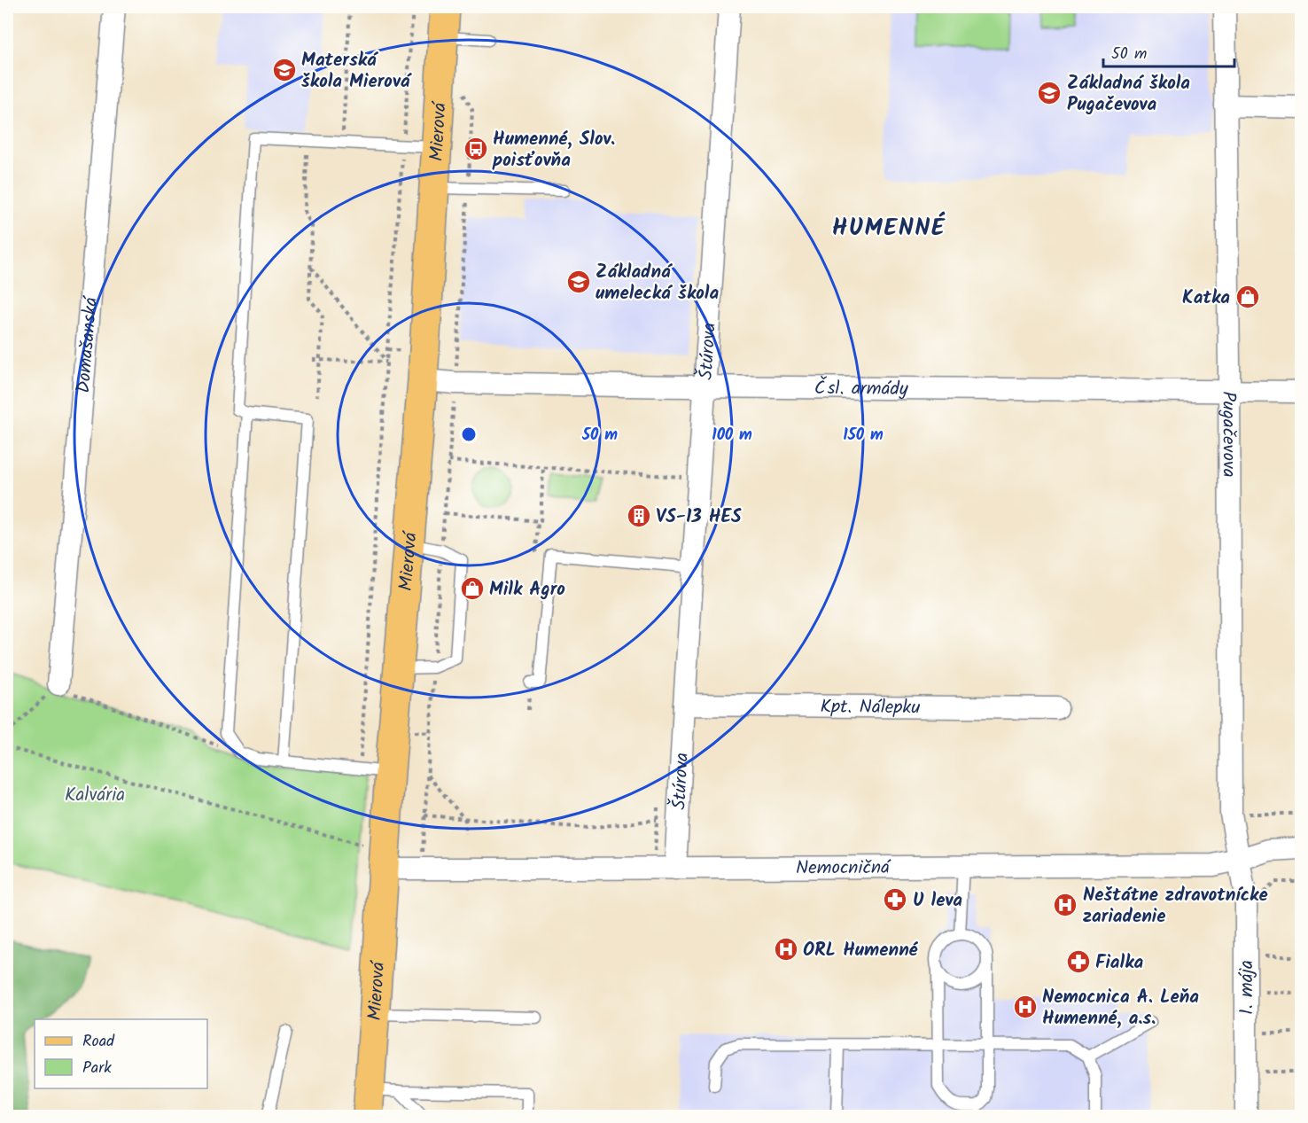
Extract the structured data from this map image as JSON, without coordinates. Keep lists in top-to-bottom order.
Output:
{
  "streets": {
    "main road": ["Mierová"],
    "street": [
      "Domašanská",
      "Štúrova",
      "Čsl. armády",
      "Pugačevova",
      "Kpt. Nálepku",
      "Nemocničná",
      "1. mája"
    ]
  },
  "crossings": [
    ["Mierová", "Čsl. armády"],
    ["Mierová", "Nemocničná"],
    ["Štúrova", "Čsl. armády"],
    ["Štúrova", "Kpt. Nálepku"],
    ["Štúrova", "Nemocničná"],
    ["Čsl. armády", "Pugačevova"],
    ["Pugačevova", "Nemocničná"],
    ["Pugačevova", "1. mája"],
    ["Nemocničná", "1. mája"]
  ],
  "districts": ["HUMENNÉ"],
  "parks": ["Kalvária"],
  "places": {
    "school or university": ["Materská škola Mierová", "Základná škola Pugačevova", "Základná umelecká škola"],
    "bus stop": ["Humenné, Slov. poisťovňa"],
    "shop": ["Katka", "Milk Agro"],
    "building": ["VS-13 HES"],
    "pharmacy": ["U leva", "Fialka"],
    "hospital": ["Neštátne zdravotnícke zariadenie", "ORL Humenné", "Nemocnica A. Leňa Humenné, a.s."]
  },
  "legend": ["Road", "Park"],
  "scale_bar": "50 m",
  "rings": ["50 m", "100 m", "150 m"]
}
